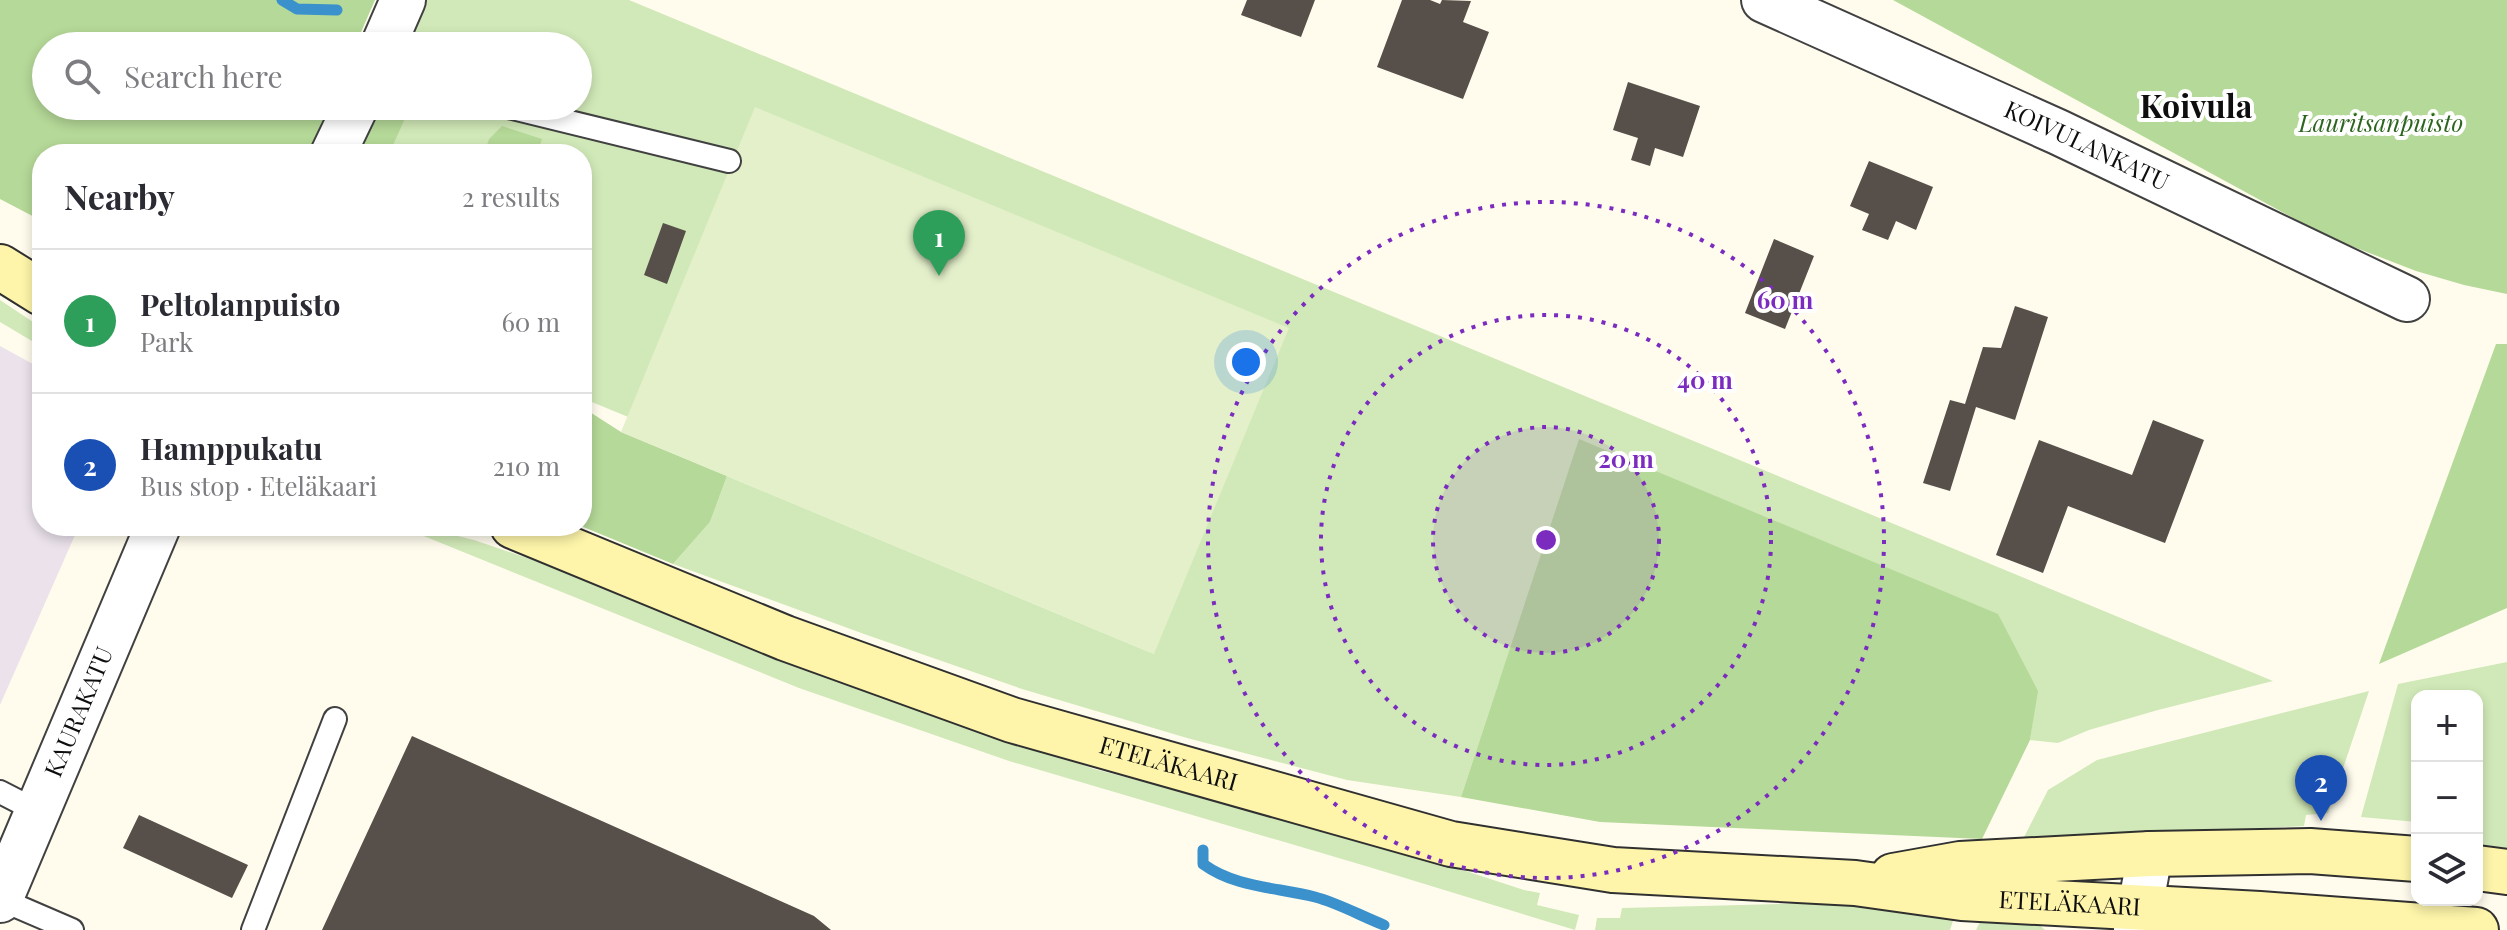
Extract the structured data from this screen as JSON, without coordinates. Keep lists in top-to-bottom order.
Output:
{
  "streets": {
    "main road": ["ETELÄKAARI"],
    "street": ["KOIVULANKATU", "KAURAKATU"]
  },
  "districts": ["Koivula"],
  "parks": ["Lauritsanpuisto"],
  "page": {
    "search": "Search here",
    "heading": ["Nearby", "2 results"],
    "pins": ["1", "2"],
    "list": [
      {
        "mark": "1",
        "name": "Peltolanpuisto",
        "note": "Park",
        "value": "60 m"
      },
      {
        "mark": "2",
        "name": "Hamppukatu",
        "note": "Bus stop · Eteläkaari",
        "value": "210 m"
      }
    ],
    "map_buttons": ["+", "−"]
  },
  "rings": ["60 m", "40 m", "20 m"]
}
